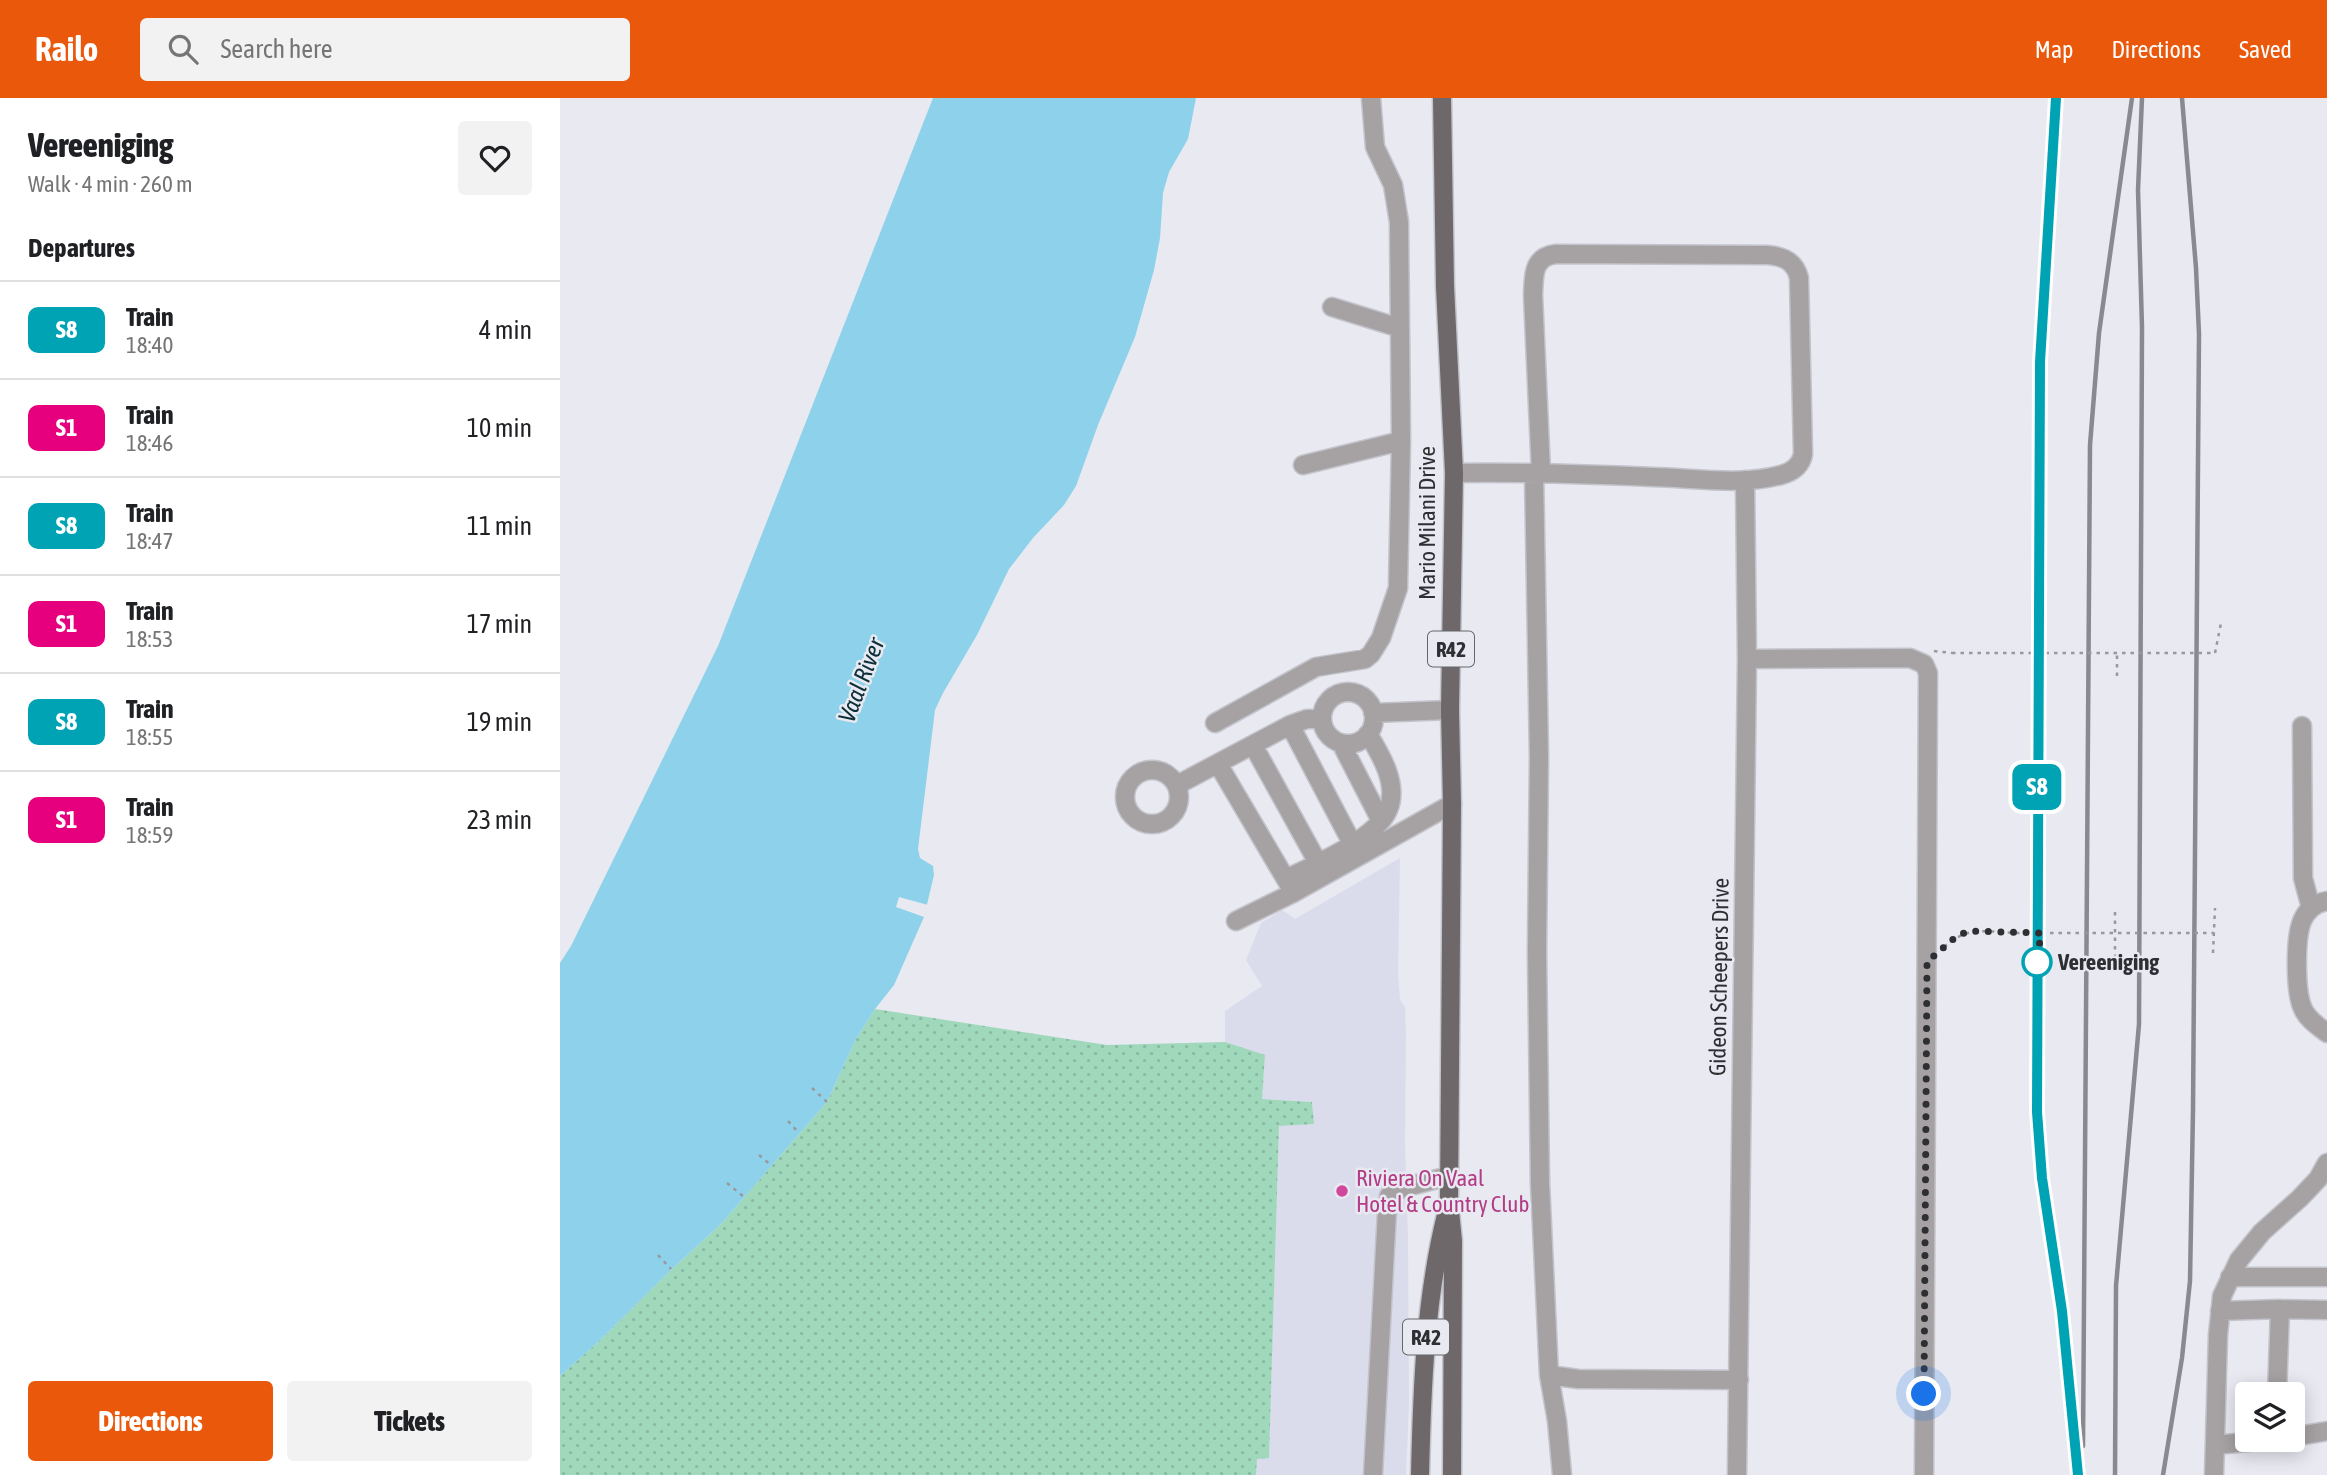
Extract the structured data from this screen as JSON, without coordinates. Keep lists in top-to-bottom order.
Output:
{
  "streets": {
    "main road": ["Mario Milani Drive", "R42"],
    "street": ["Gideon Scheepers Drive"]
  },
  "water": ["Vaal River"],
  "places": ["Vereeniging", "Riviera On Vaal Hotel & Country Club"],
  "page": {
    "header": "Railo",
    "search": "Search here",
    "nav": ["Map", "Directions", "Saved"],
    "heading": [
      ["Vereeniging", "Walk · 4 min · 260 m"],
      "Departures"
    ],
    "on_map": "S8",
    "list": [
      {
        "mark": "S8",
        "name": "Train",
        "note": "18:40",
        "value": "4 min"
      },
      {
        "mark": "S1",
        "name": "Train",
        "note": "18:46",
        "value": "10 min"
      },
      {
        "mark": "S8",
        "name": "Train",
        "note": "18:47",
        "value": "11 min"
      },
      {
        "mark": "S1",
        "name": "Train",
        "note": "18:53",
        "value": "17 min"
      },
      {
        "mark": "S8",
        "name": "Train",
        "note": "18:55",
        "value": "19 min"
      },
      {
        "mark": "S1",
        "name": "Train",
        "note": "18:59",
        "value": "23 min"
      }
    ],
    "buttons": ["Directions", "Tickets"]
  }
}
